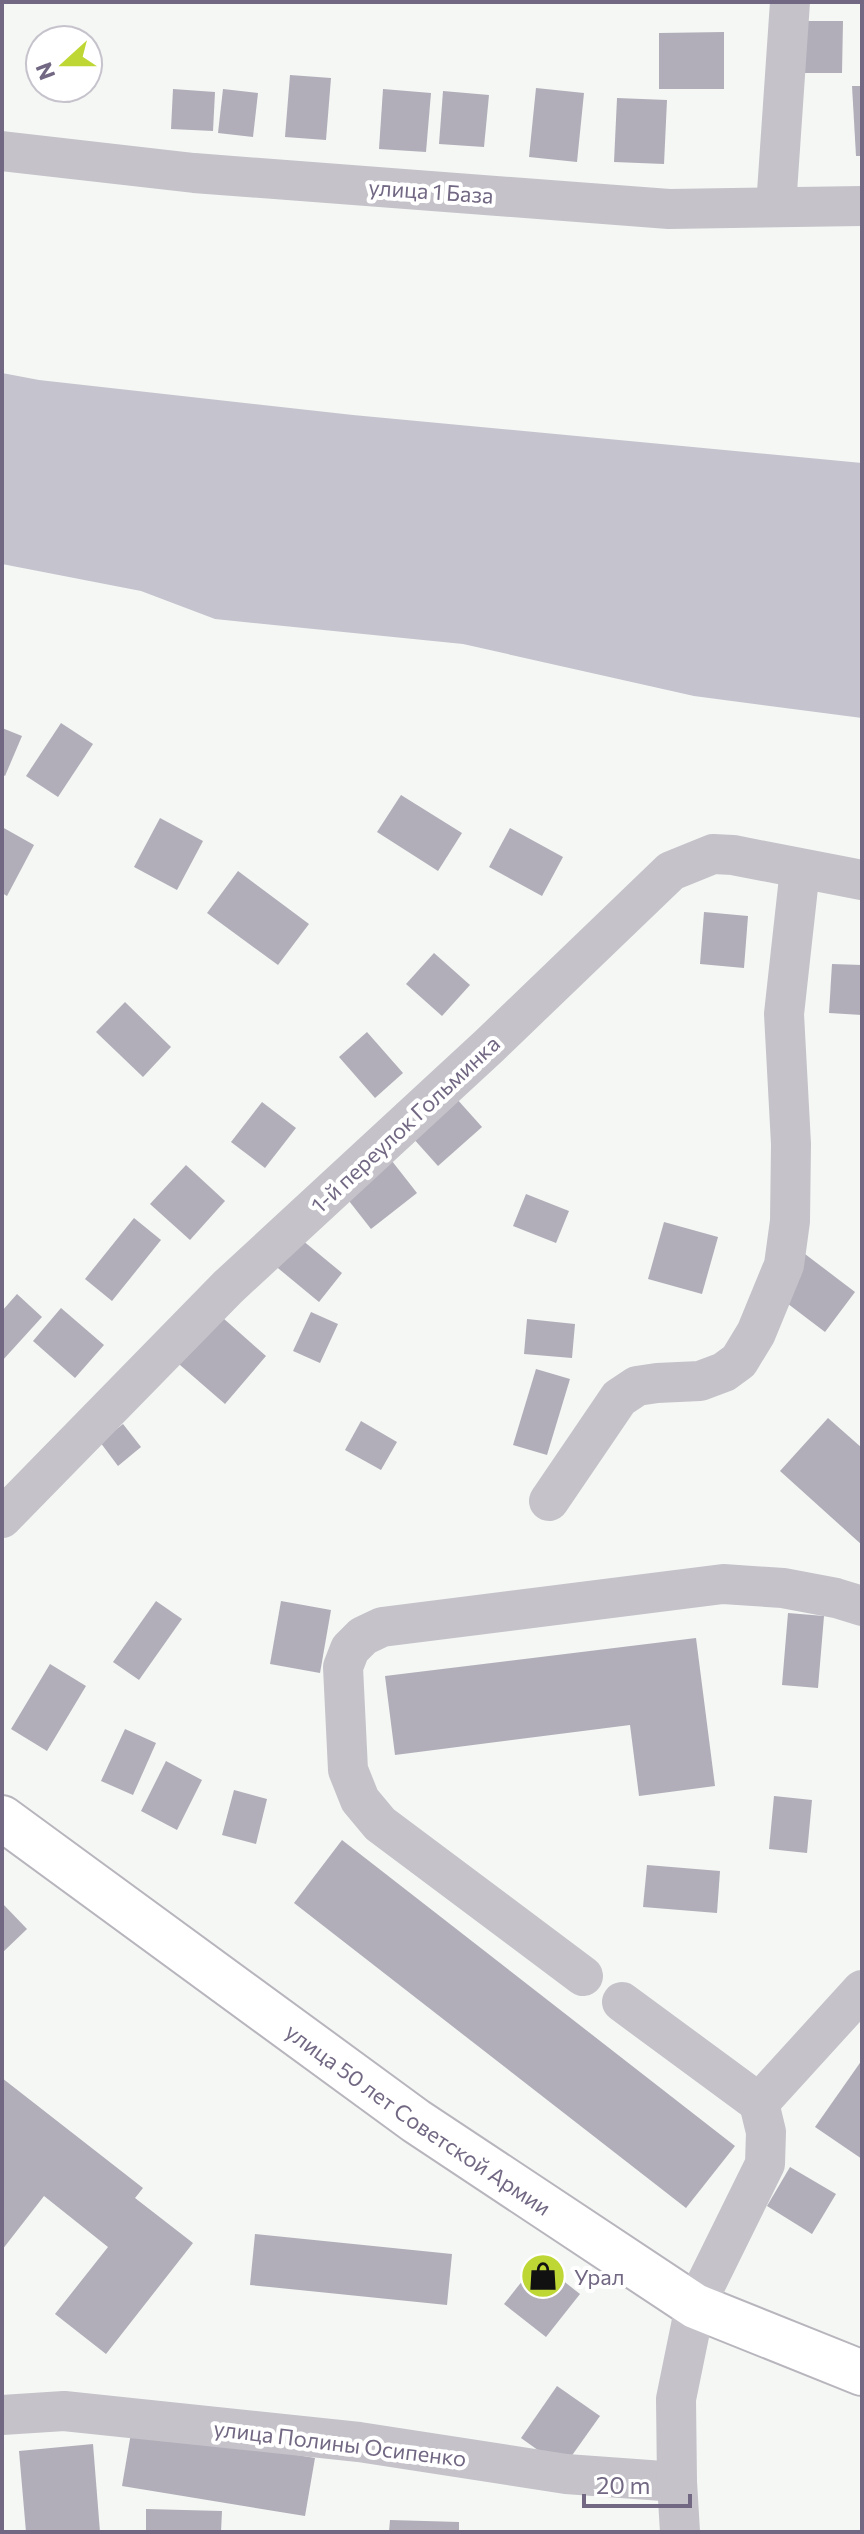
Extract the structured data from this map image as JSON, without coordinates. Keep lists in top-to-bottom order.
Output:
{
  "streets": {
    "main road": ["улица 50 лет Советской Армии"],
    "street": ["улица 1 База", "1-й переулок Гольминка", "улица Полины Осипенко"]
  },
  "places": {
    "shop": ["Урал"]
  },
  "scale_bar": "20 m",
  "north": "left"
}
